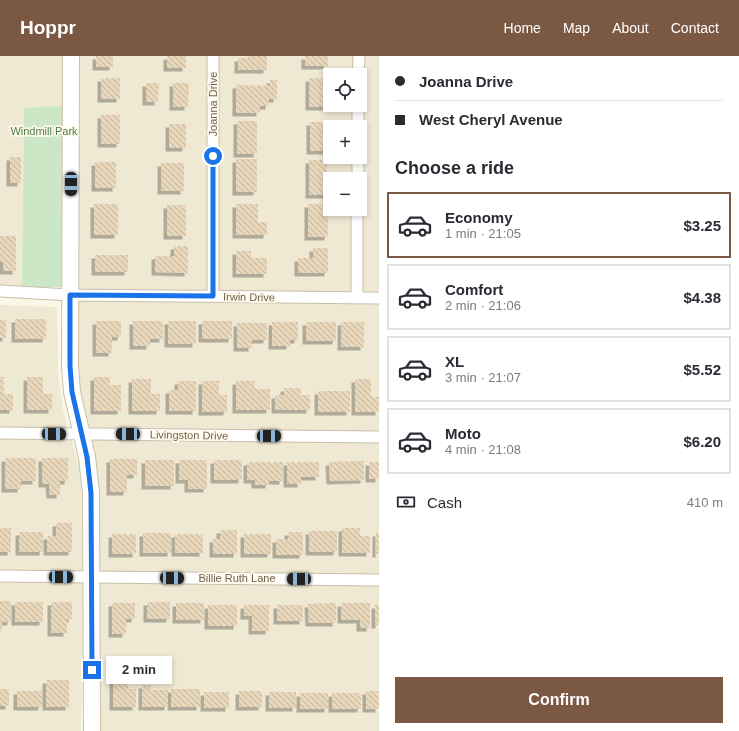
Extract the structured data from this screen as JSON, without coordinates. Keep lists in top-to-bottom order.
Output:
{
  "streets": {
    "street": [
      "Joanna Drive",
      "Irwin Drive",
      "Livingston Drive",
      "Billie Ruth Lane"
    ]
  },
  "crossings": [
    ["Joanna Drive", "Irwin Drive"]
  ],
  "parks": ["Windmill Park"],
  "page": {
    "header": "Hoppr",
    "nav": [
      "Home",
      "Map",
      "About",
      "Contact"
    ],
    "banner": ["Joanna Drive", "West Cheryl Avenue"],
    "map_buttons": ["+", "−"],
    "heading": "Choose a ride",
    "list": [
      {
        "name": "Economy",
        "note": "1 min · 21:05",
        "value": "$3.25"
      },
      {
        "name": "Comfort",
        "note": "2 min · 21:06",
        "value": "$4.38"
      },
      {
        "name": "XL",
        "note": "3 min · 21:07",
        "value": "$5.52"
      },
      {
        "name": "Moto",
        "note": "4 min · 21:08",
        "value": "$6.20"
      }
    ],
    "pay": ["Cash", "410 m"],
    "bubble": "2 min",
    "buttons": "Confirm"
  }
}
